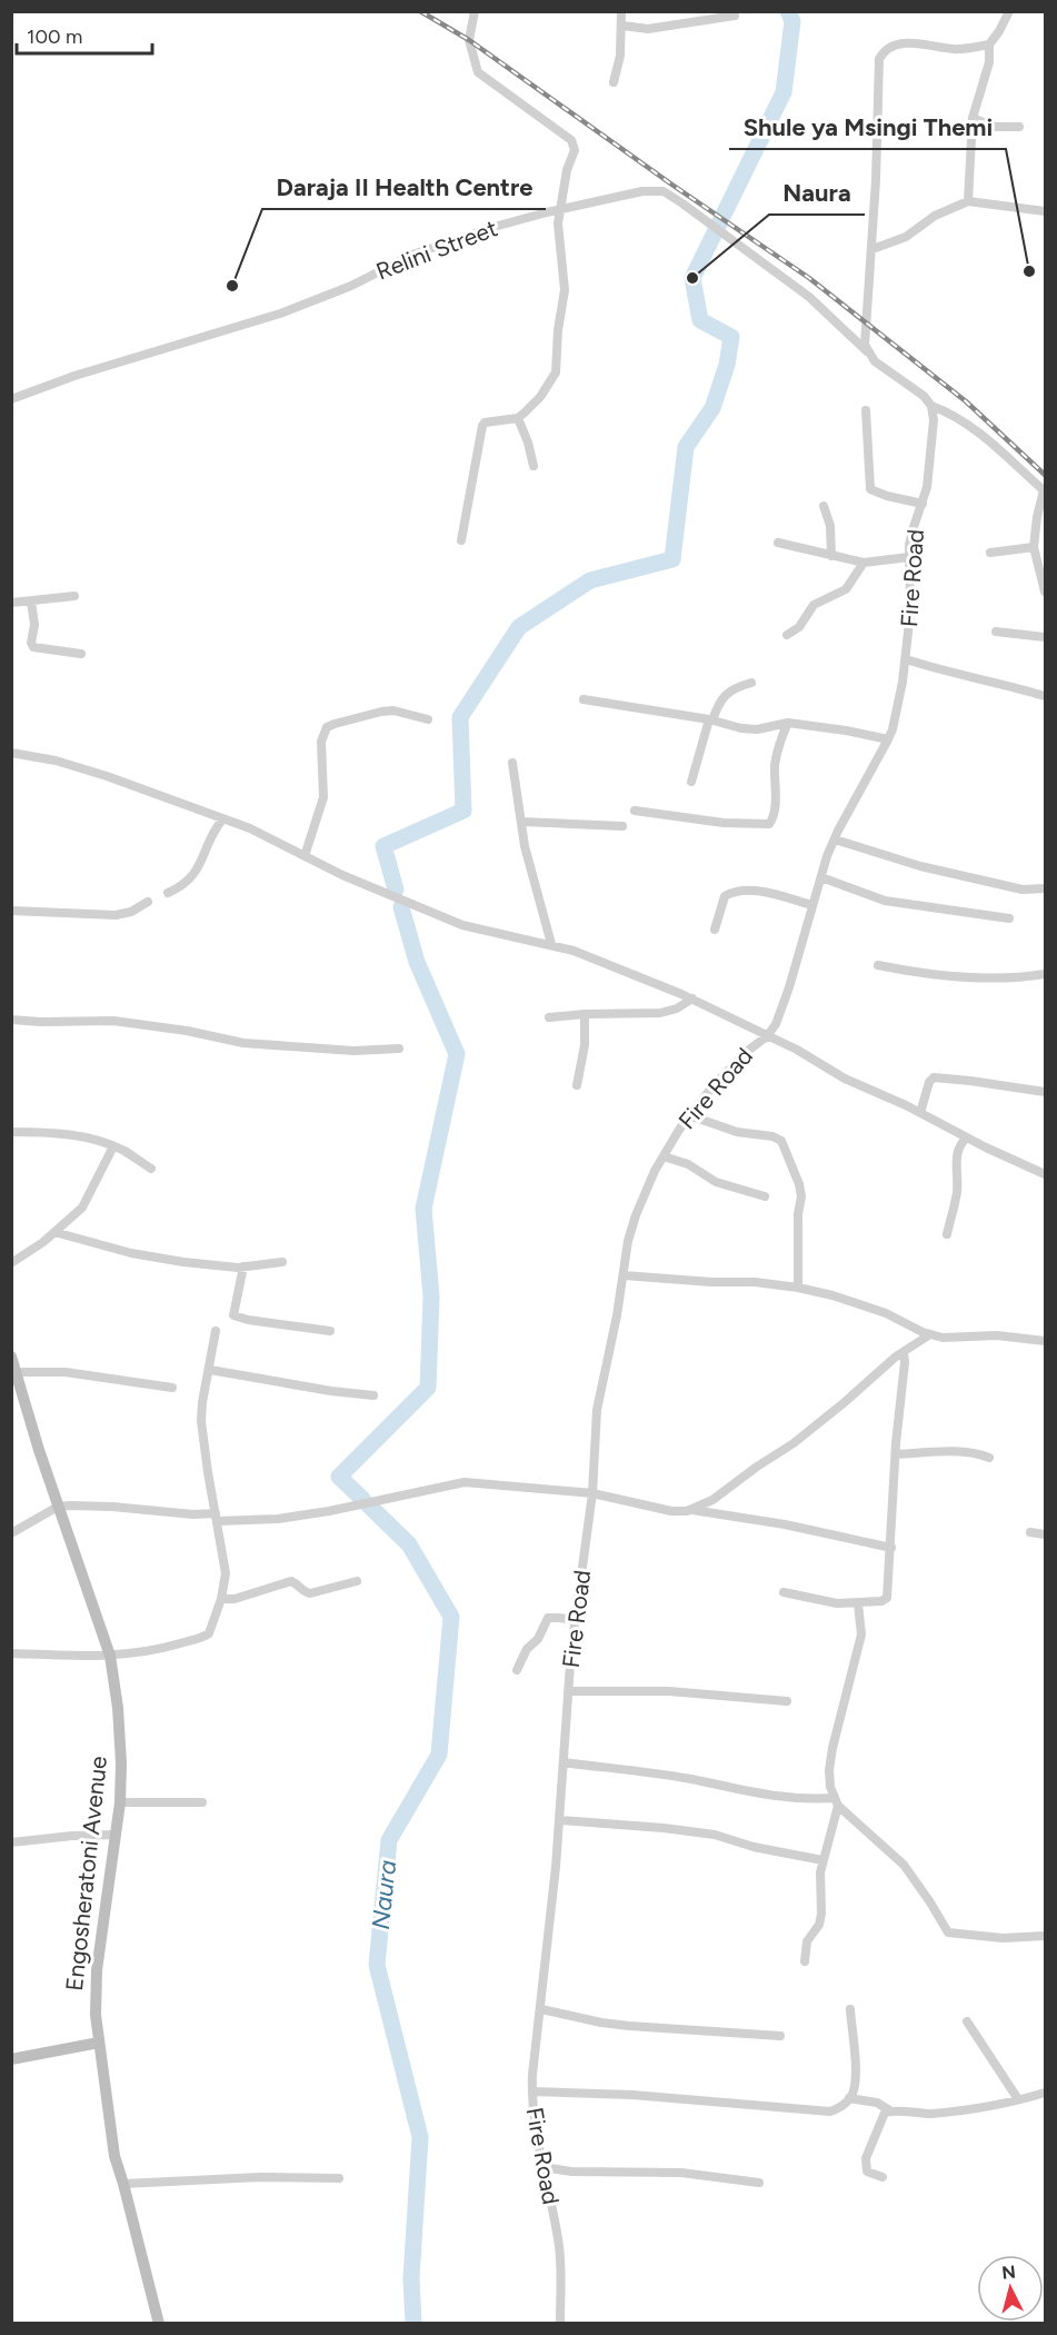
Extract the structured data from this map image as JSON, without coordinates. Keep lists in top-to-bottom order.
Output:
{
  "streets": {
    "street": ["Relini Street", "Fire Road", "Engosheratoni Avenue"]
  },
  "water": ["Naura"],
  "places": ["Shule ya Msingi Themi", "Naura", "Daraja II Health Centre"],
  "scale_bar": "100 m",
  "north": "top"
}
